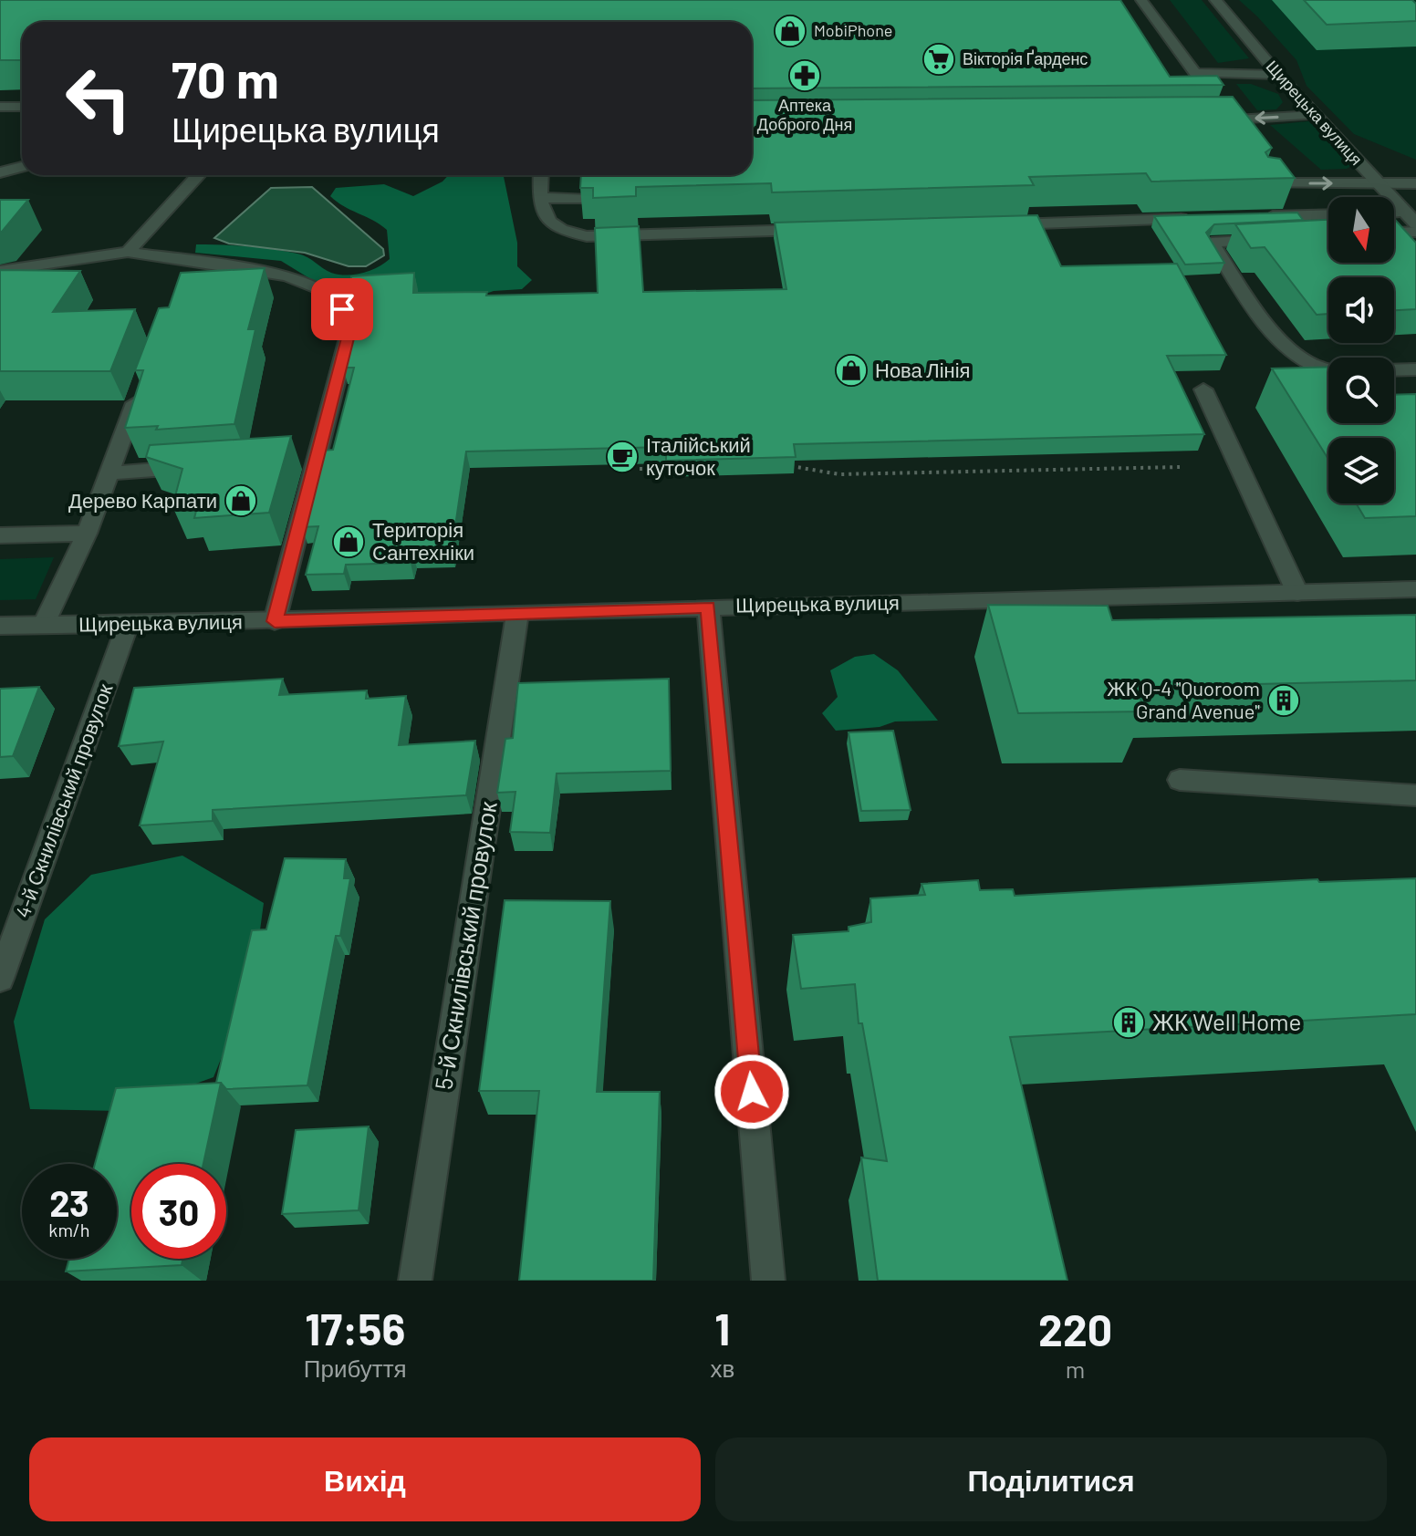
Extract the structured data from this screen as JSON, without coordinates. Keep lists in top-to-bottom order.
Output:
{
  "streets": {
    "street": ["Щирецька вулиця", "4-й Скнилівський провулок", "5-й Скнилівський провулок"]
  },
  "crossings": [
    ["Щирецька вулиця", "4-й Скнилівський провулок"],
    ["Щирецька вулиця", "5-й Скнилівський провулок"]
  ],
  "places": {
    "shop": [
      "MobiPhone",
      "Нова Лінія",
      "Дерево Карпати",
      "Територія Сантехніки"
    ],
    "supermarket": ["Вікторія Ґарденс"],
    "pharmacy": ["Аптека Доброго Дня"],
    "cafe": ["Італійський куточок"],
    "building": ["ЖК Q-4 \"Quoroom Grand Avenue\"", "ЖК Well Home"]
  },
  "north": "bottom",
  "page": {
    "turn": ["70 m", "Щирецька вулиця"],
    "speed": "23 km/h",
    "limit": "30",
    "eta": [
      "17:56",
      "Прибуття",
      "1",
      "хв",
      "220",
      "m"
    ],
    "buttons": ["Вихід", "Поділитися"]
  }
}
